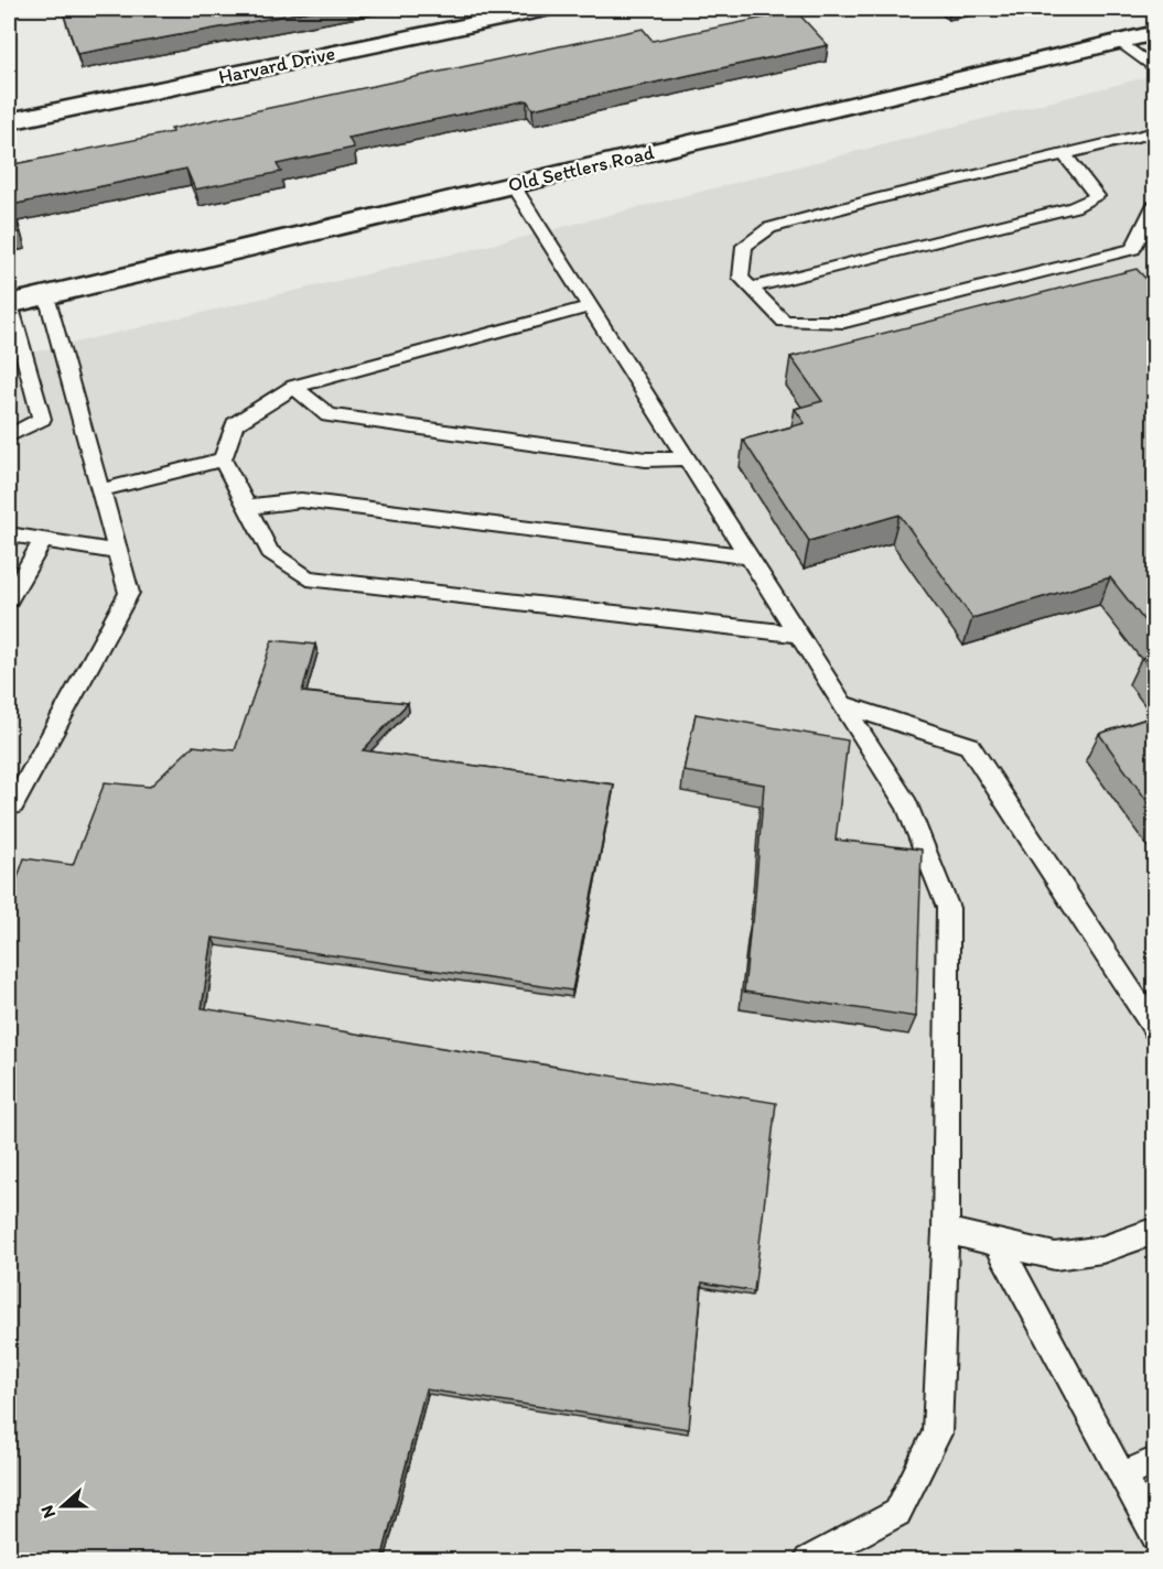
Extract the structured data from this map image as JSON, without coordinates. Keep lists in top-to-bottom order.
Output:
{
  "streets": {
    "street": ["Harvard Drive", "Old Settlers Road"]
  },
  "north": "left"
}
